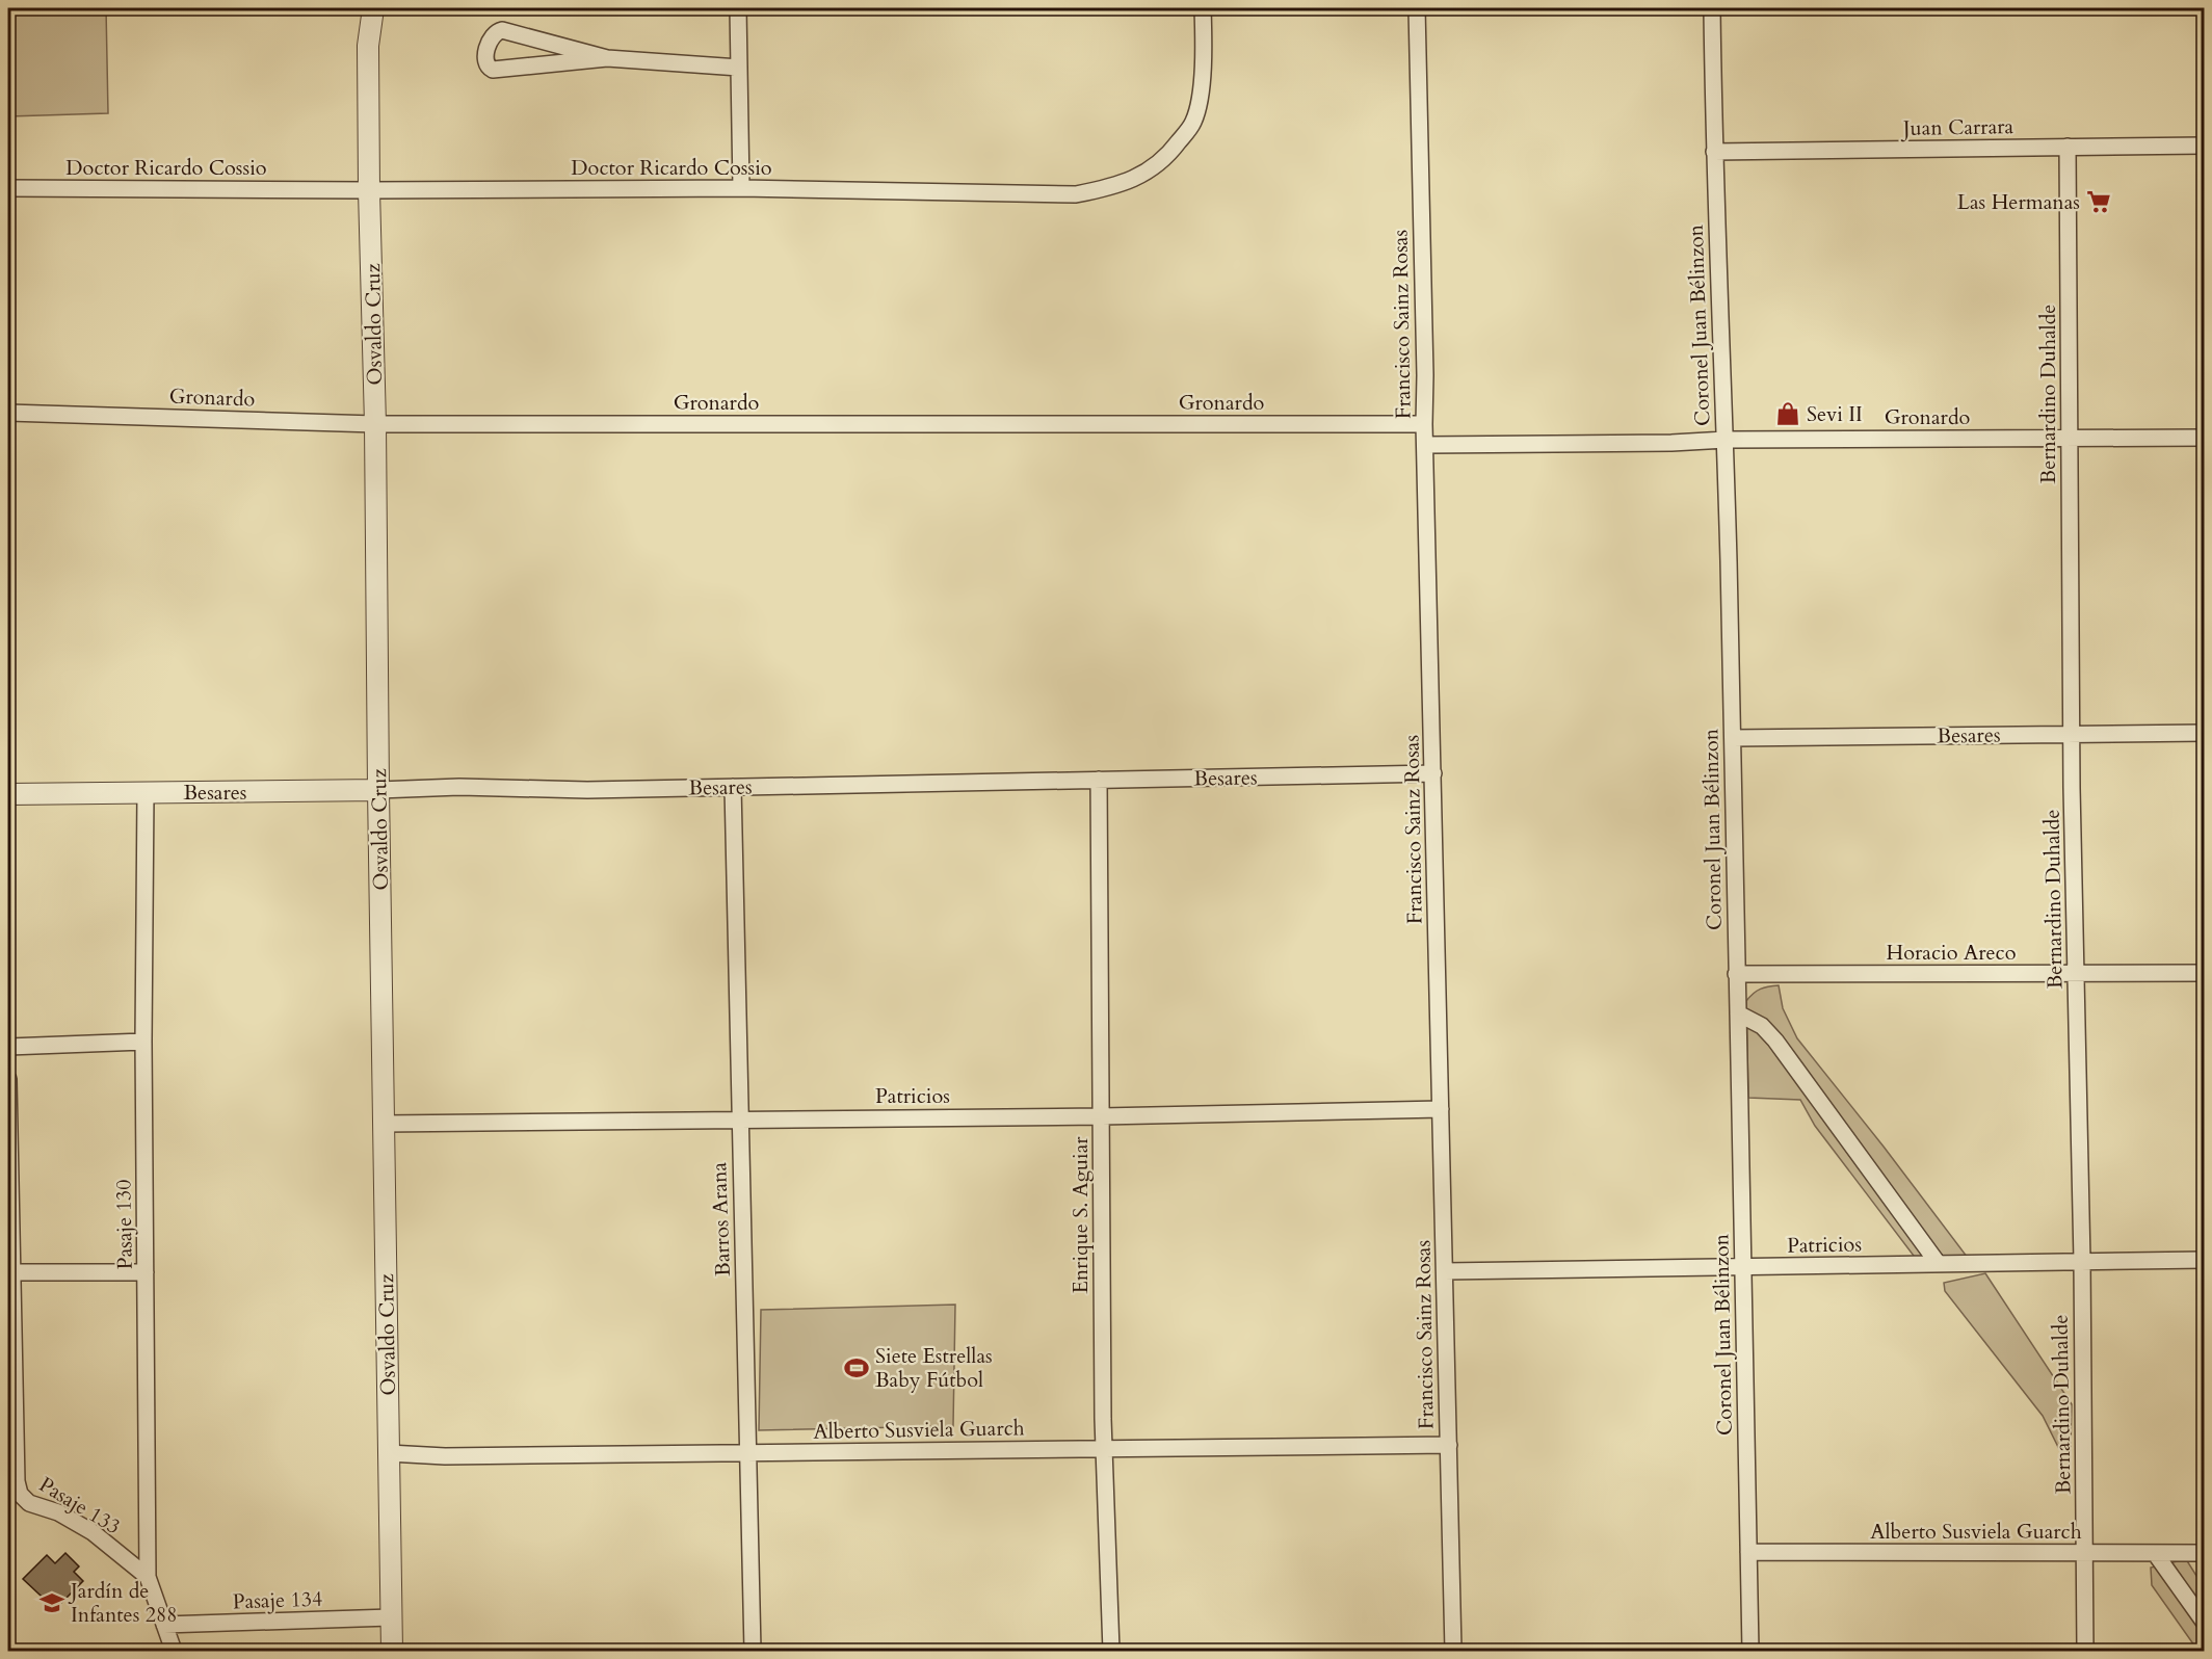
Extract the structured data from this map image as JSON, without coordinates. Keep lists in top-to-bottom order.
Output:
{
  "streets": {
    "street": [
      "Juan Carrara",
      "Doctor Ricardo Cossio",
      "Osvaldo Cruz",
      "Francisco Sainz Rosas",
      "Coronel Juan Bélinzon",
      "Bernardino Duhalde",
      "Gronardo",
      "Besares",
      "Horacio Areco",
      "Patricios",
      "Enrique S. Aguiar",
      "Barros Arana",
      "Pasaje 130",
      "Alberto Susviela Guarch",
      "Pasaje 133",
      "Pasaje 134"
    ]
  },
  "crossings": [
    ["Juan Carrara", "Coronel Juan Bélinzon"],
    ["Juan Carrara", "Bernardino Duhalde"],
    ["Doctor Ricardo Cossio", "Osvaldo Cruz"],
    ["Osvaldo Cruz", "Gronardo"],
    ["Osvaldo Cruz", "Besares"],
    ["Osvaldo Cruz", "Patricios"],
    ["Osvaldo Cruz", "Alberto Susviela Guarch"],
    ["Osvaldo Cruz", "Pasaje 134"],
    ["Francisco Sainz Rosas", "Gronardo"],
    ["Francisco Sainz Rosas", "Besares"],
    ["Francisco Sainz Rosas", "Patricios"],
    ["Francisco Sainz Rosas", "Alberto Susviela Guarch"],
    ["Coronel Juan Bélinzon", "Gronardo"],
    ["Coronel Juan Bélinzon", "Besares"],
    ["Coronel Juan Bélinzon", "Horacio Areco"],
    ["Coronel Juan Bélinzon", "Patricios"],
    ["Coronel Juan Bélinzon", "Alberto Susviela Guarch"],
    ["Bernardino Duhalde", "Gronardo"],
    ["Bernardino Duhalde", "Besares"],
    ["Bernardino Duhalde", "Horacio Areco"],
    ["Bernardino Duhalde", "Patricios"],
    ["Bernardino Duhalde", "Alberto Susviela Guarch"],
    ["Besares", "Enrique S. Aguiar"],
    ["Besares", "Barros Arana"],
    ["Besares", "Pasaje 130"],
    ["Patricios", "Enrique S. Aguiar"],
    ["Patricios", "Barros Arana"],
    ["Enrique S. Aguiar", "Alberto Susviela Guarch"],
    ["Barros Arana", "Alberto Susviela Guarch"],
    ["Pasaje 130", "Pasaje 133"],
    ["Pasaje 130", "Pasaje 134"]
  ],
  "places": {
    "supermarket": ["Las Hermanas"],
    "shop": ["Sevi II"],
    "sports": ["Siete Estrellas Baby Fútbol"],
    "school or university": ["Jardín de Infantes 288"]
  }
}
